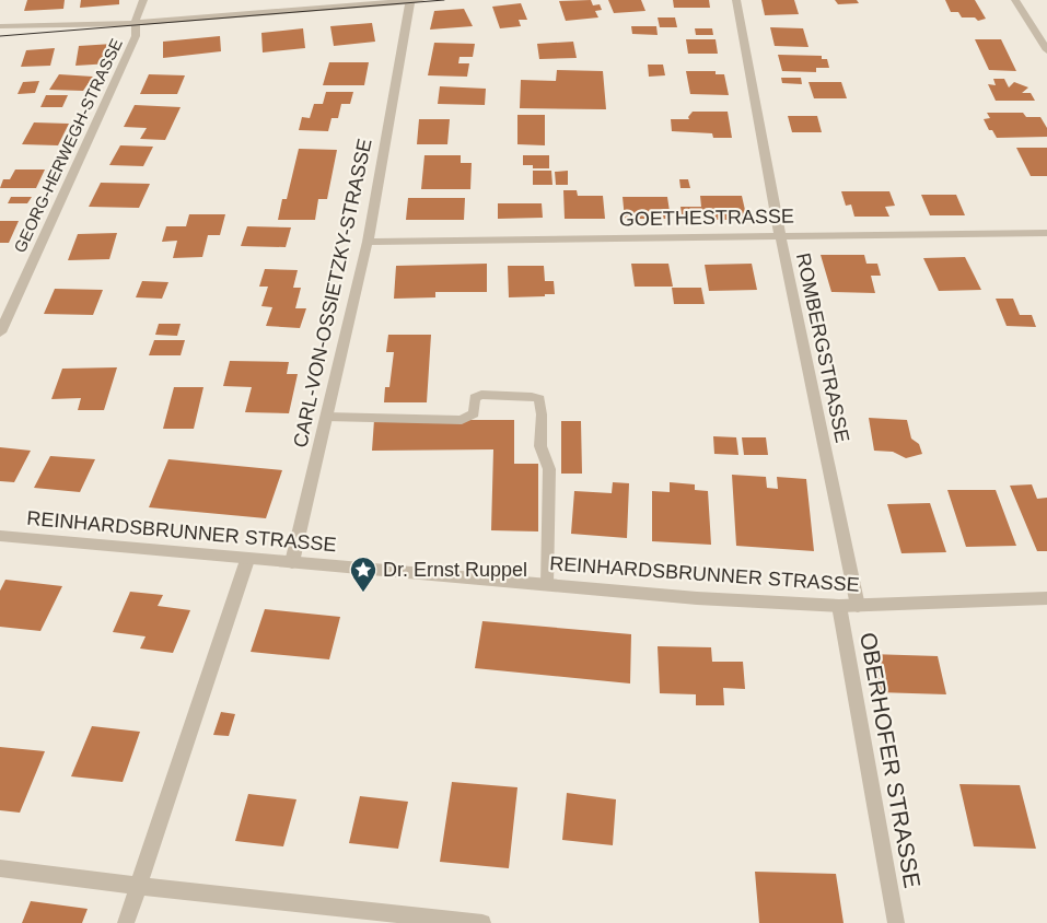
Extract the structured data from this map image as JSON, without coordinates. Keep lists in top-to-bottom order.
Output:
{
  "streets": {
    "street": [
      "GEORG-HERWEGH-STRASSE",
      "GOETHESTRASSE",
      "CARL-VON-OSSIETZKY-STRASSE",
      "ROMBERGSTRASSE",
      "REINHARDSBRUNNER STRASSE",
      "OBERHOFER STRASSE"
    ]
  },
  "crossings": [
    ["GOETHESTRASSE", "CARL-VON-OSSIETZKY-STRASSE"],
    ["GOETHESTRASSE", "ROMBERGSTRASSE"],
    ["CARL-VON-OSSIETZKY-STRASSE", "REINHARDSBRUNNER STRASSE"],
    ["ROMBERGSTRASSE", "REINHARDSBRUNNER STRASSE"],
    ["REINHARDSBRUNNER STRASSE", "OBERHOFER STRASSE"]
  ],
  "places": {
    "place": ["Dr. Ernst Ruppel"]
  }
}
